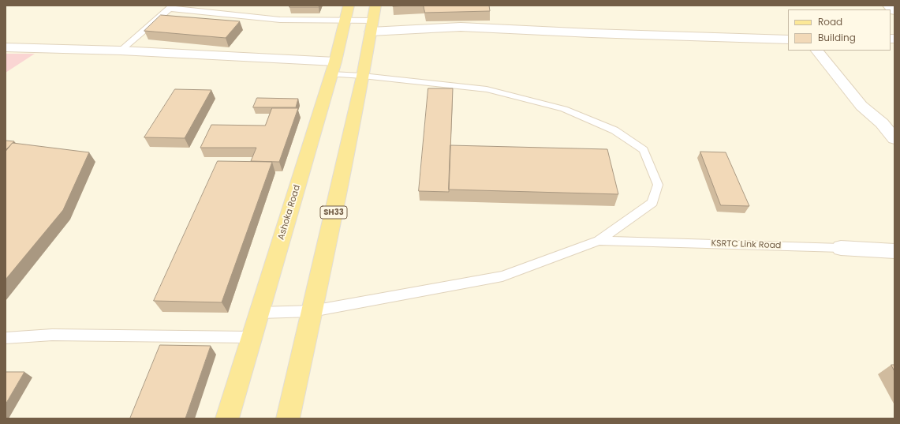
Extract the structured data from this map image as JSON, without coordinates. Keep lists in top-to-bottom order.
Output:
{
  "streets": {
    "main road": ["Ashoka Road", "SH33"],
    "street": ["KSRTC Link Road"]
  },
  "legend": ["Road", "Building"]
}
